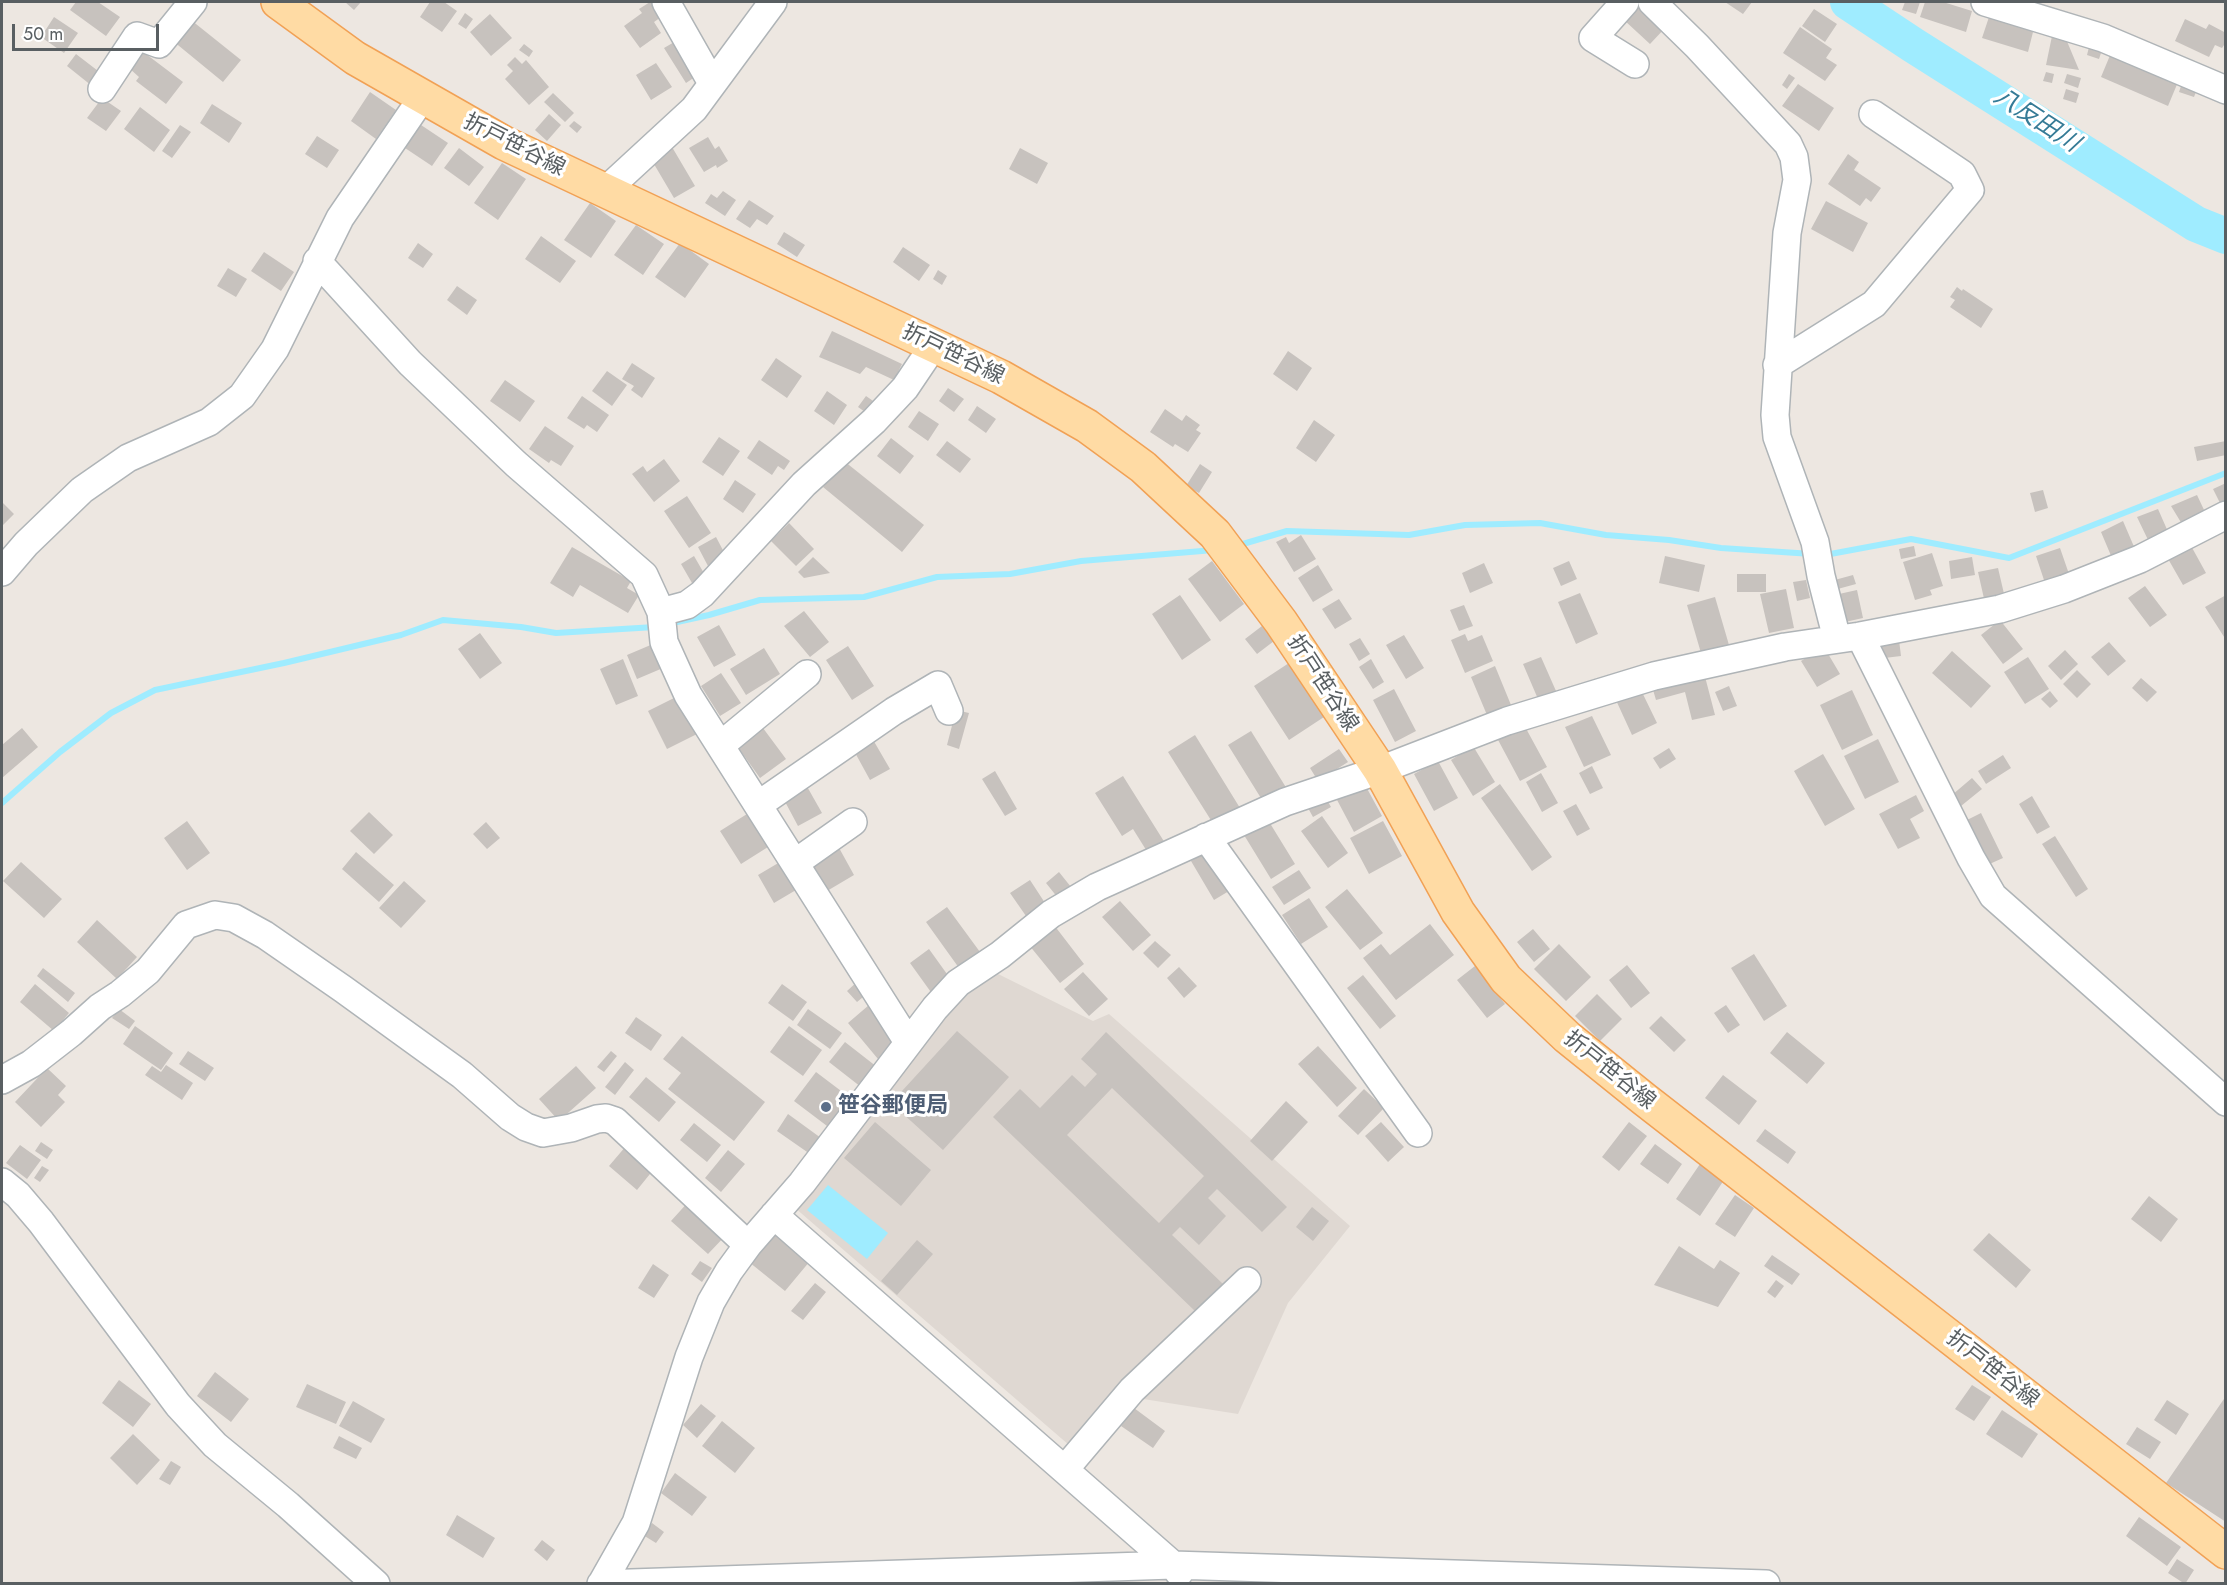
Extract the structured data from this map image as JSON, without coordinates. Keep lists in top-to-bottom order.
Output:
{
  "streets": {
    "main road": ["折戸笹谷線"]
  },
  "water": ["八反田川"],
  "places": ["笹谷郵便局"],
  "scale_bar": "50 m"
}
